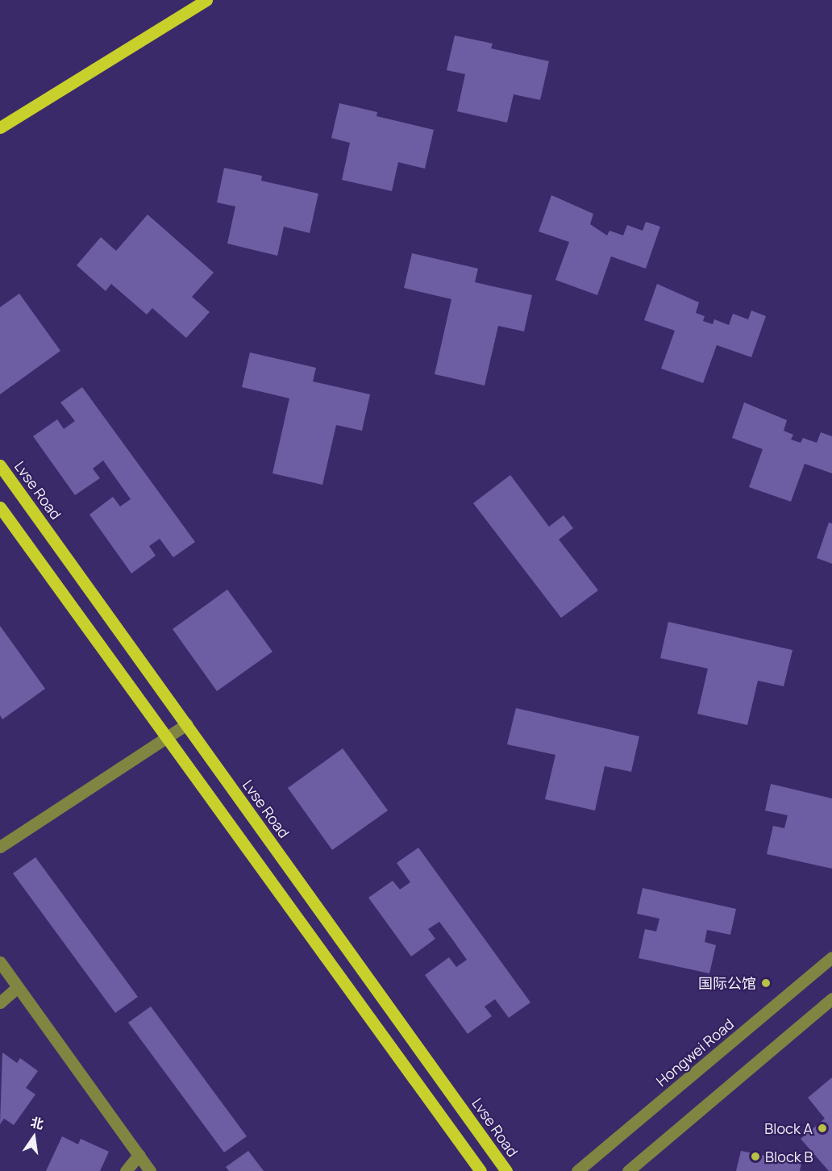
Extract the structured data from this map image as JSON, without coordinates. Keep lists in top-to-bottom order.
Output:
{
  "streets": {
    "main road": ["Lvse Road"],
    "street": ["Hongwei Road"]
  },
  "places": ["国际公馆", "Block A", "Block B"],
  "north": "top"
}
